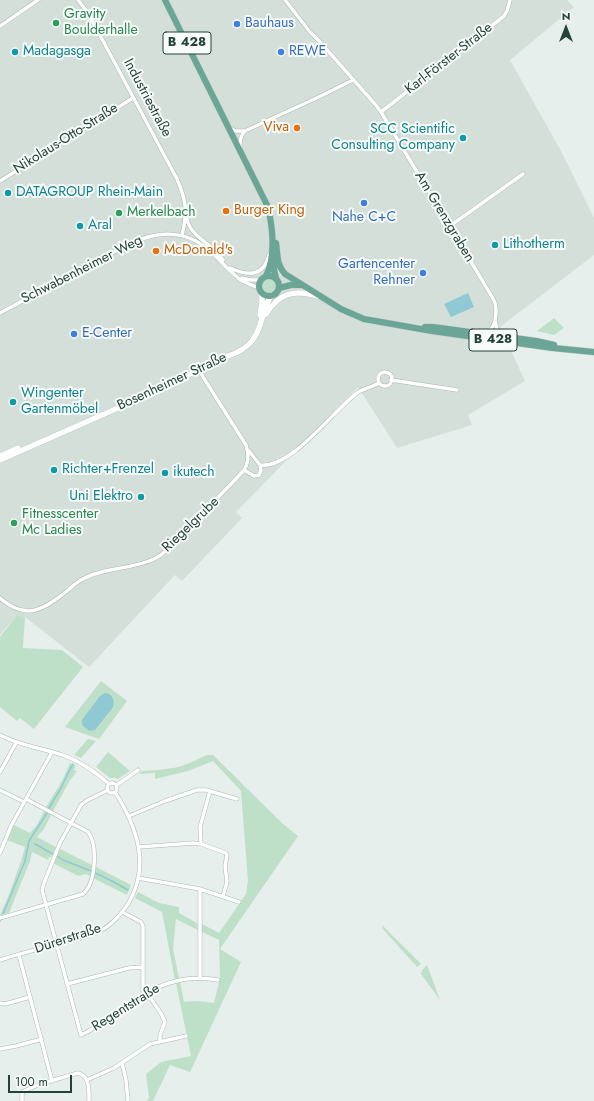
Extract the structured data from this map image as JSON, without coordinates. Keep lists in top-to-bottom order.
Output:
{
  "streets": {
    "main road": ["B 428"],
    "street": [
      "Karl-Förster-Straße",
      "Industriestraße",
      "Nikolaus-Otto-Straße",
      "Am Grenzgraben",
      "Schwabenheimer Weg",
      "Bosenheimer Straße",
      "Riegelgrube",
      "Dürerstraße",
      "Regentstraße"
    ]
  },
  "crossings": [
    ["B 428", "Am Grenzgraben"],
    ["B 428", "Schwabenheimer Weg"],
    ["B 428", "Bosenheimer Straße"],
    ["Karl-Förster-Straße", "Am Grenzgraben"],
    ["Industriestraße", "Nikolaus-Otto-Straße"],
    ["Industriestraße", "Schwabenheimer Weg"],
    ["Schwabenheimer Weg", "Bosenheimer Straße"]
  ],
  "places": [
    "Gravity Boulderhalle",
    "Bauhaus",
    "Madagasga",
    "REWE",
    "Viva",
    "SCC Scientific Consulting Company",
    "DATAGROUP Rhein-Main",
    "Nahe C+C",
    "Burger King",
    "Merkelbach",
    "Aral",
    "Lithotherm",
    "McDonald's",
    "Gartencenter Rehner",
    "E-Center",
    "Wingenter Gartenmöbel",
    "Richter+Frenzel",
    "ikutech",
    "Uni Elektro",
    "Fitnesscenter Mc Ladies"
  ],
  "scale_bar": "100 m",
  "north": "top"
}
